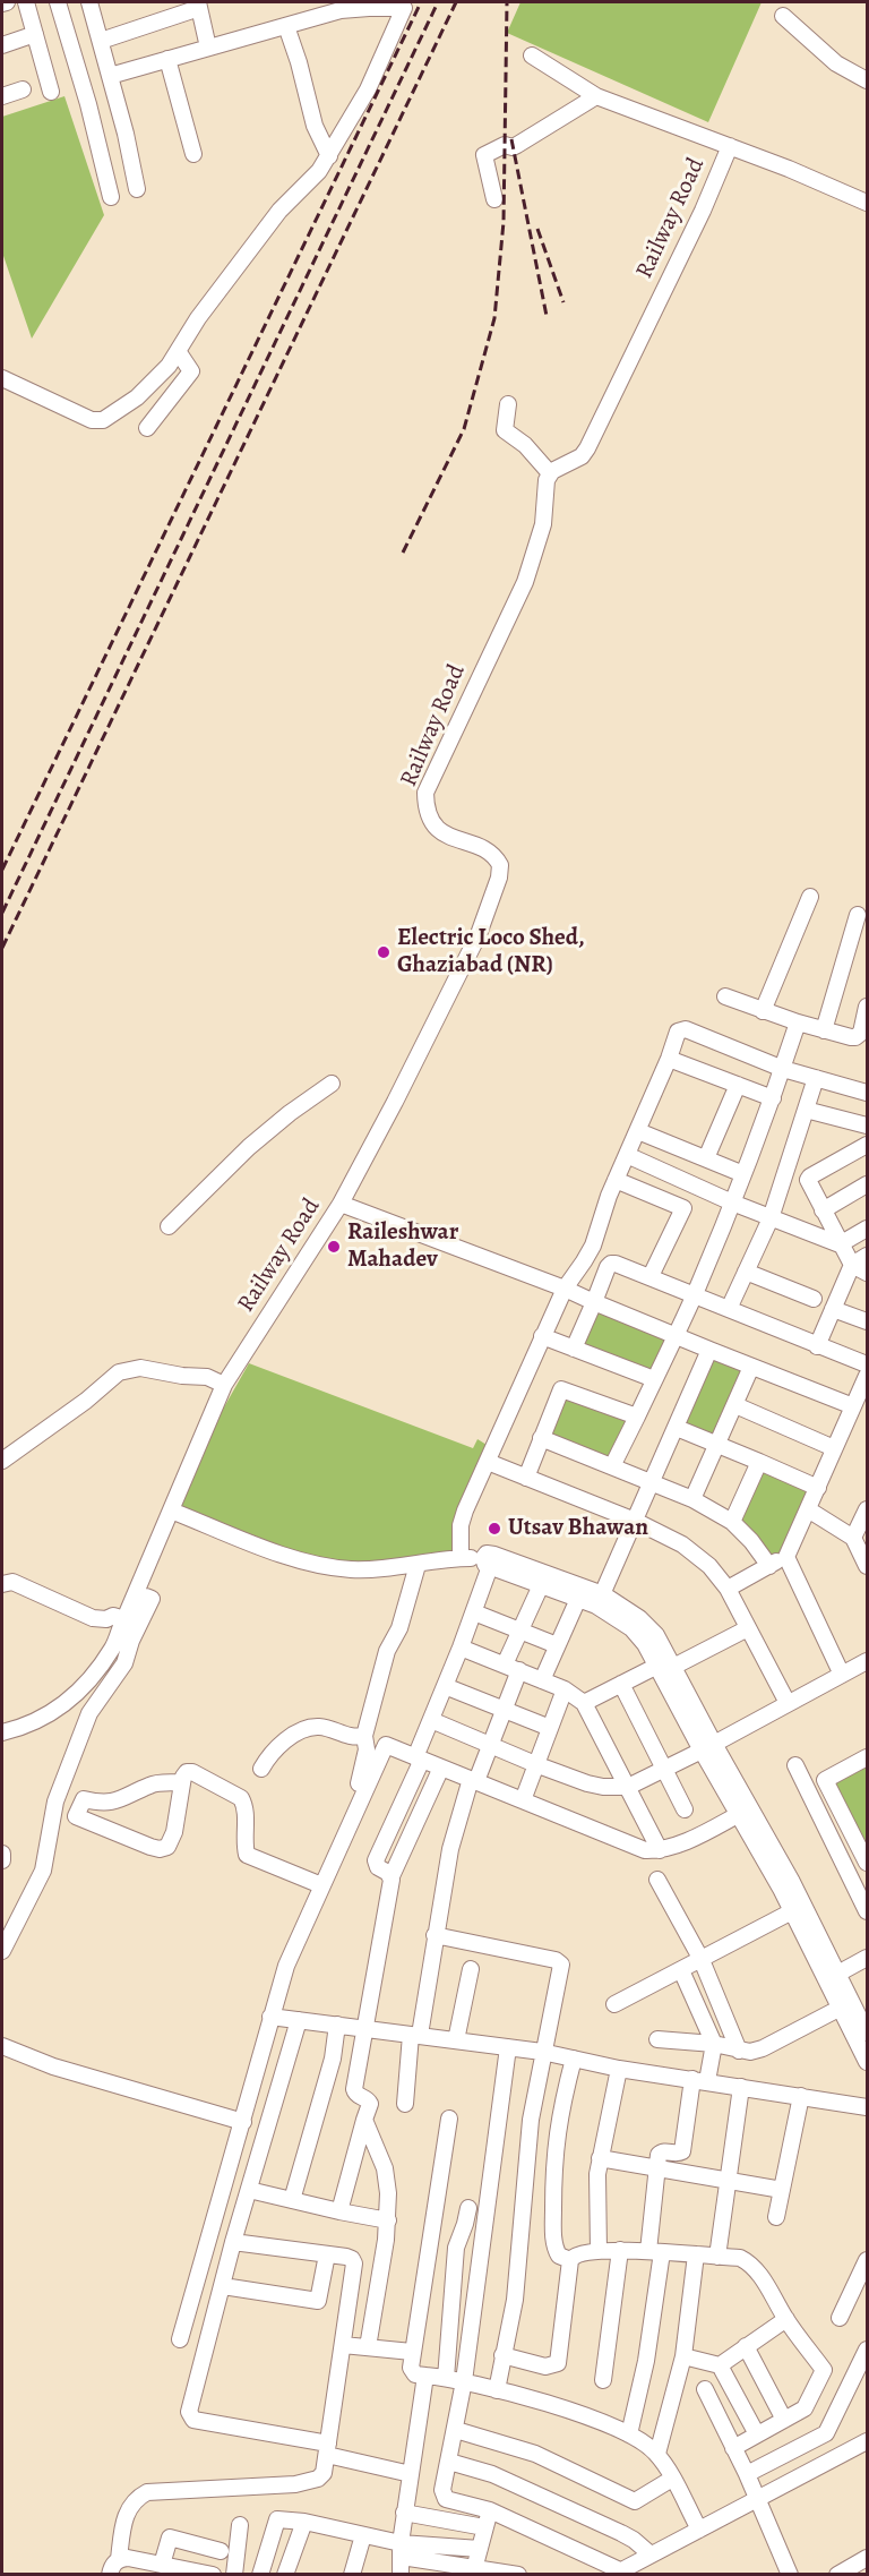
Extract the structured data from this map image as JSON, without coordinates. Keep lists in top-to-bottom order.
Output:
{
  "streets": {
    "street": ["Railway Road"]
  },
  "places": ["Electric Loco Shed, Ghaziabad (NR)", "Raileshwar Mahadev", "Utsav Bhawan"]
}
